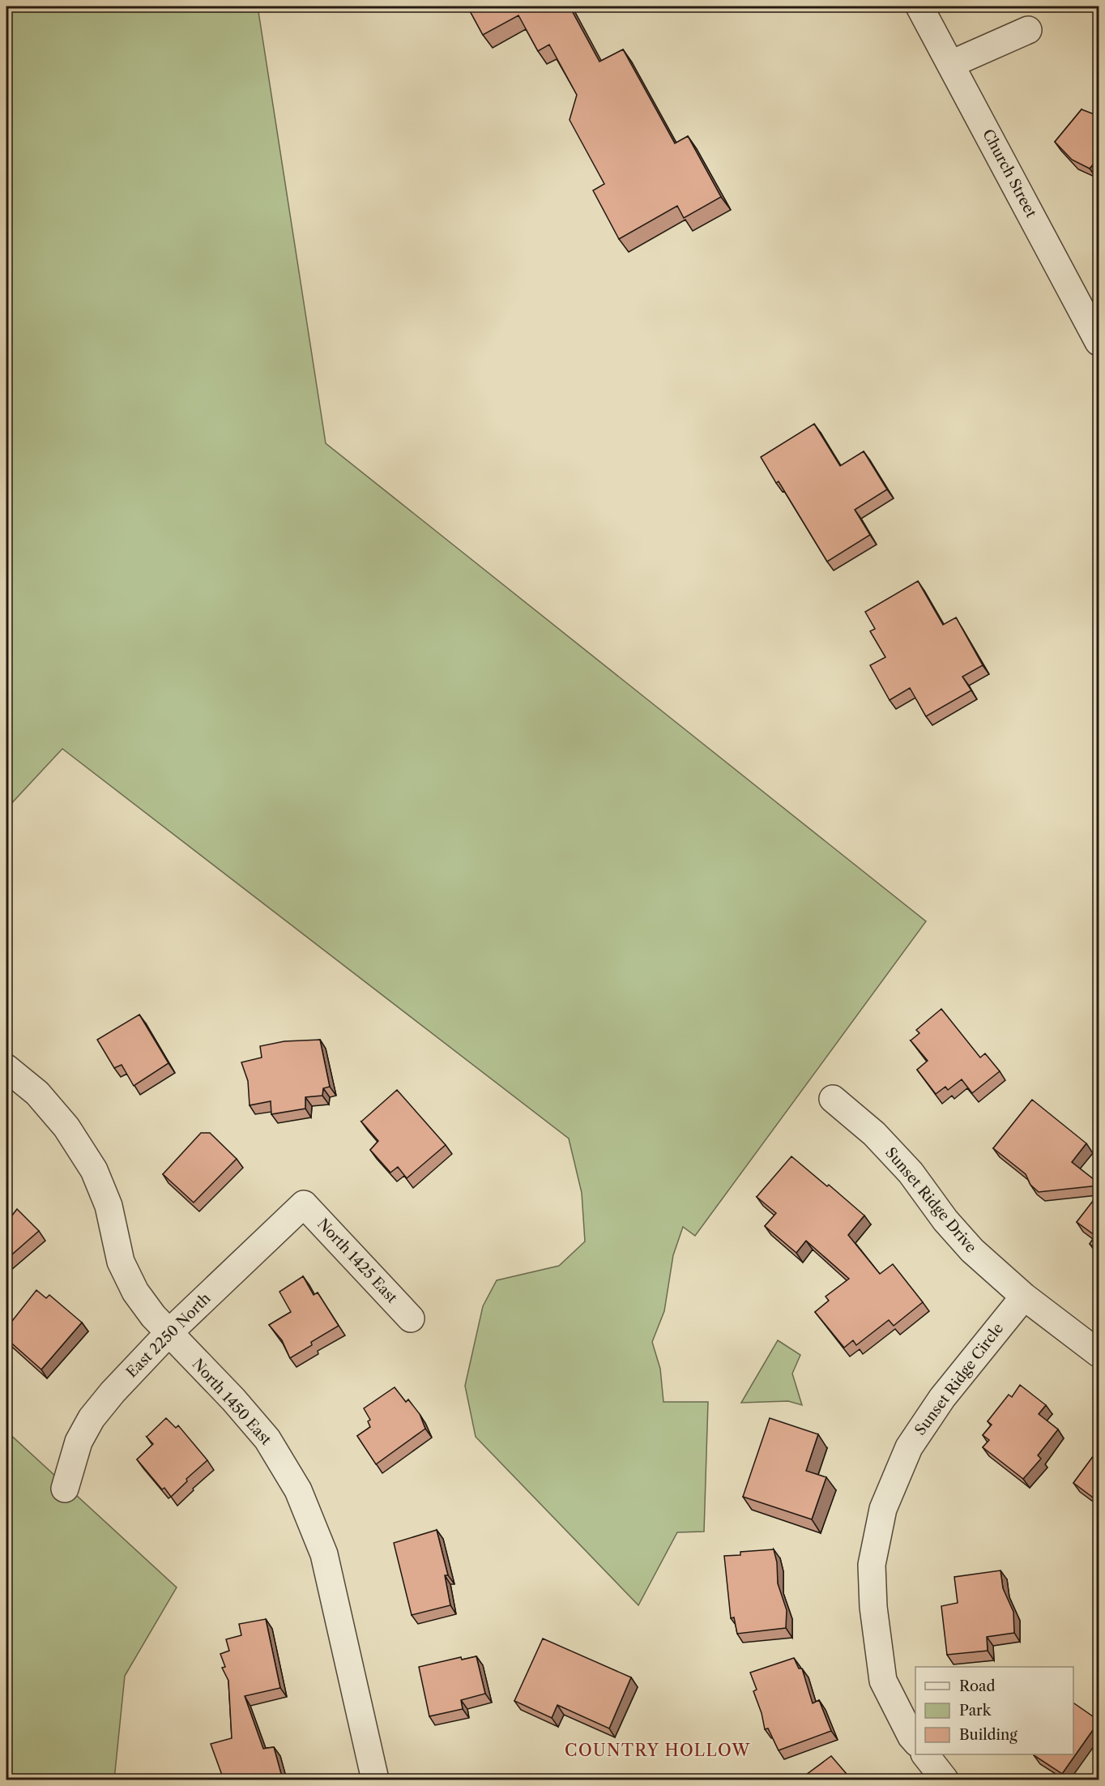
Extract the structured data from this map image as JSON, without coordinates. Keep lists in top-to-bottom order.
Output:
{
  "streets": {
    "street": [
      "Church Street",
      "Sunset Ridge Drive",
      "North 1425 East",
      "East 2250 North",
      "Sunset Ridge Circle",
      "North 1450 East"
    ]
  },
  "crossings": [
    ["Sunset Ridge Drive", "Sunset Ridge Circle"],
    ["North 1425 East", "East 2250 North"],
    ["East 2250 North", "North 1450 East"]
  ],
  "districts": ["COUNTRY HOLLOW"],
  "legend": ["Road", "Park", "Building"]
}
